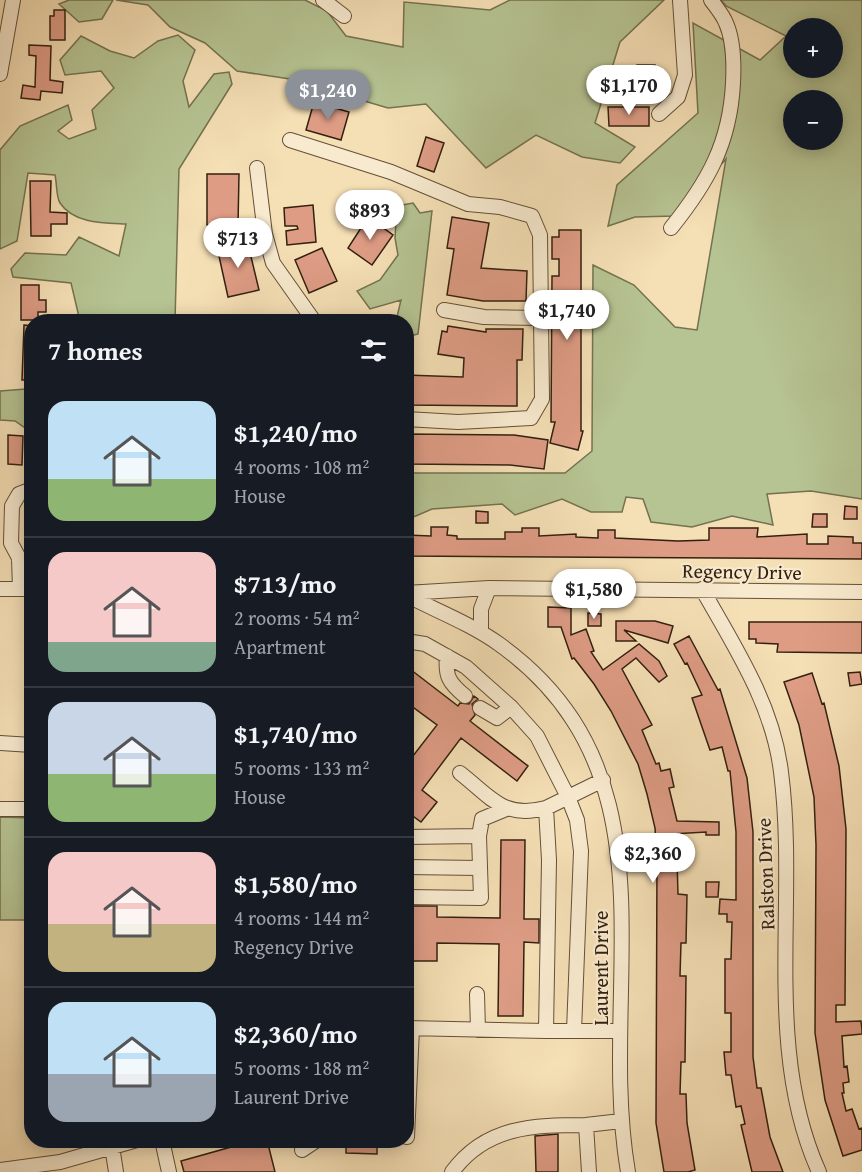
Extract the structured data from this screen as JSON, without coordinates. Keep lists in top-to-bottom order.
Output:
{
  "streets": {
    "street": ["Regency Drive", "Ralston Drive", "Laurent Drive"]
  },
  "crossings": [
    ["Regency Drive", "Ralston Drive"]
  ],
  "page": {
    "map_buttons": ["+", "−"],
    "price": [
      "$1,170",
      "$1,240",
      "$893",
      "$713",
      "$1,740",
      "$1,580",
      "$2,360"
    ],
    "heading": "7 homes",
    "list": [
      {
        "name": "$1,240/mo",
        "note": "4 rooms · 108 m² · House"
      },
      {
        "name": "$713/mo",
        "note": "2 rooms · 54 m² · Apartment"
      },
      {
        "name": "$1,740/mo",
        "note": "5 rooms · 133 m² · House"
      },
      {
        "name": "$1,580/mo",
        "note": "4 rooms · 144 m² · Regency Drive"
      },
      {
        "name": "$2,360/mo",
        "note": "5 rooms · 188 m² · Laurent Drive"
      }
    ]
  }
}
